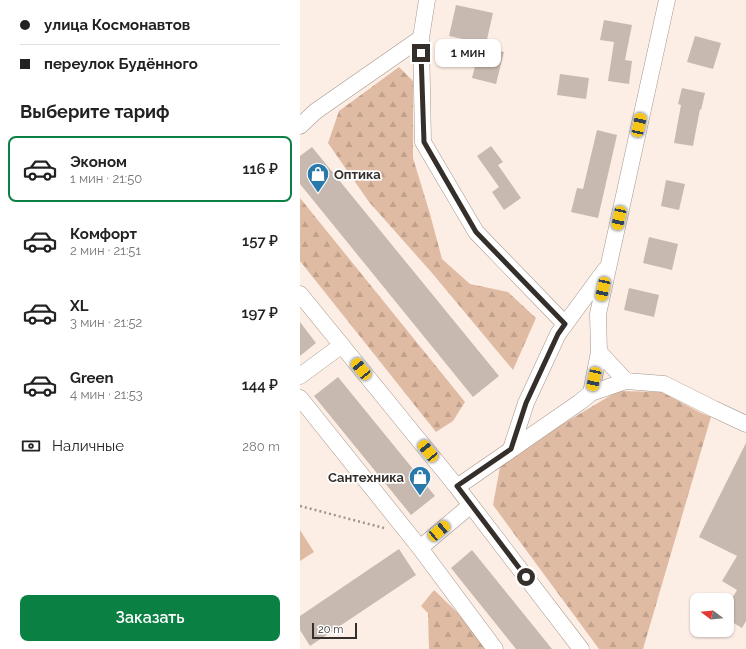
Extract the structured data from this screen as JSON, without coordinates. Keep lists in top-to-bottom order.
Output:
{
  "places": {
    "shop": ["Оптика", "Сантехника"]
  },
  "scale_bar": "20 m",
  "north": "left",
  "page": {
    "banner": ["улица Космонавтов", "переулок Будённого"],
    "bubble": "1 мин",
    "heading": "Выберите тариф",
    "list": [
      {
        "name": "Эконом",
        "note": "1 мин · 21:50",
        "value": "116 ₽"
      },
      {
        "name": "Комфорт",
        "note": "2 мин · 21:51",
        "value": "157 ₽"
      },
      {
        "name": "XL",
        "note": "3 мин · 21:52",
        "value": "197 ₽"
      },
      {
        "name": "Green",
        "note": "4 мин · 21:53",
        "value": "144 ₽"
      }
    ],
    "pay": ["Наличные", "280 m"],
    "buttons": "Заказать",
    "scale": "20 m"
  }
}
